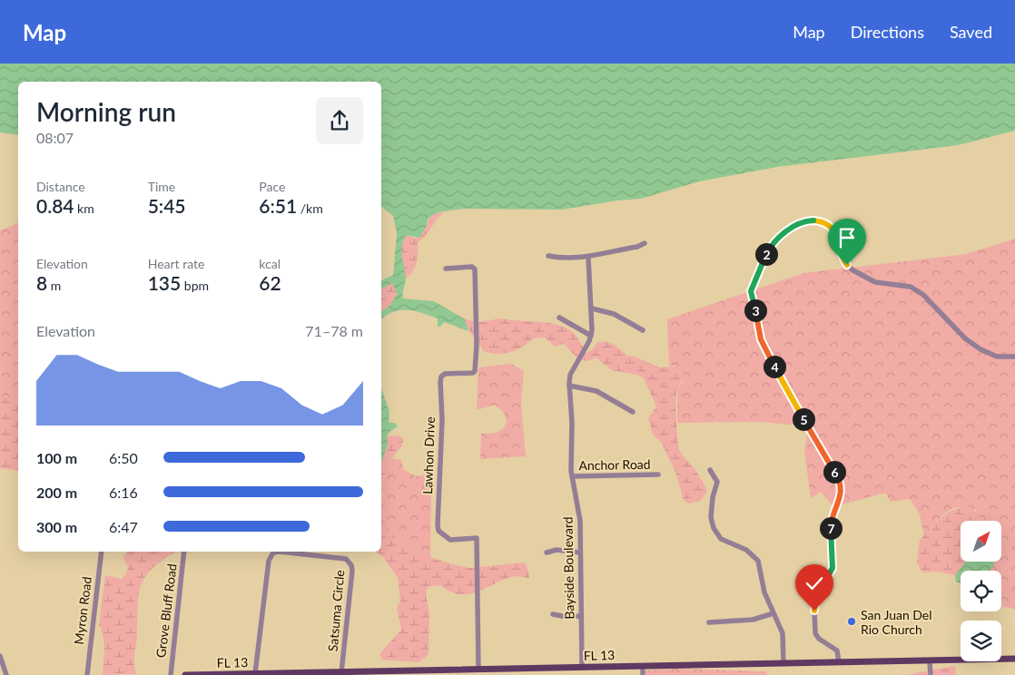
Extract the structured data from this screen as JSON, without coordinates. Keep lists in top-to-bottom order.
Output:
{
  "streets": {
    "main road": ["FL 13"],
    "street": [
      "Lawhon Drive",
      "Anchor Road",
      "Bayside Boulevard",
      "Myron Road",
      "Grove Bluff Road",
      "Satsuma Circle"
    ]
  },
  "crossings": [
    ["Lawhon Drive", "FL 13"],
    ["Anchor Road", "Bayside Boulevard"],
    ["Bayside Boulevard", "FL 13"],
    ["Satsuma Circle", "FL 13"]
  ],
  "places": ["San Juan Del Rio Church"],
  "north": "top right",
  "page": {
    "header": "Map",
    "nav": ["Map", "Directions", "Saved"],
    "heading": ["Morning run", "08:07"],
    "stats": [
      ["Distance", "0.84 km"],
      ["Time", "5:45"],
      ["Pace", "6:51 /km"],
      ["Elevation", "8 m"],
      ["Heart rate", "135 bpm"],
      ["kcal", "62"]
    ],
    "pins": [
      "2",
      "3",
      "4",
      "5",
      "6",
      "7"
    ],
    "chart": ["Elevation", "71–78 m"],
    "list": [
      {
        "name": "100 m",
        "note": "6:50"
      },
      {
        "name": "200 m",
        "note": "6:16"
      },
      {
        "name": "300 m",
        "note": "6:47"
      }
    ]
  }
}
